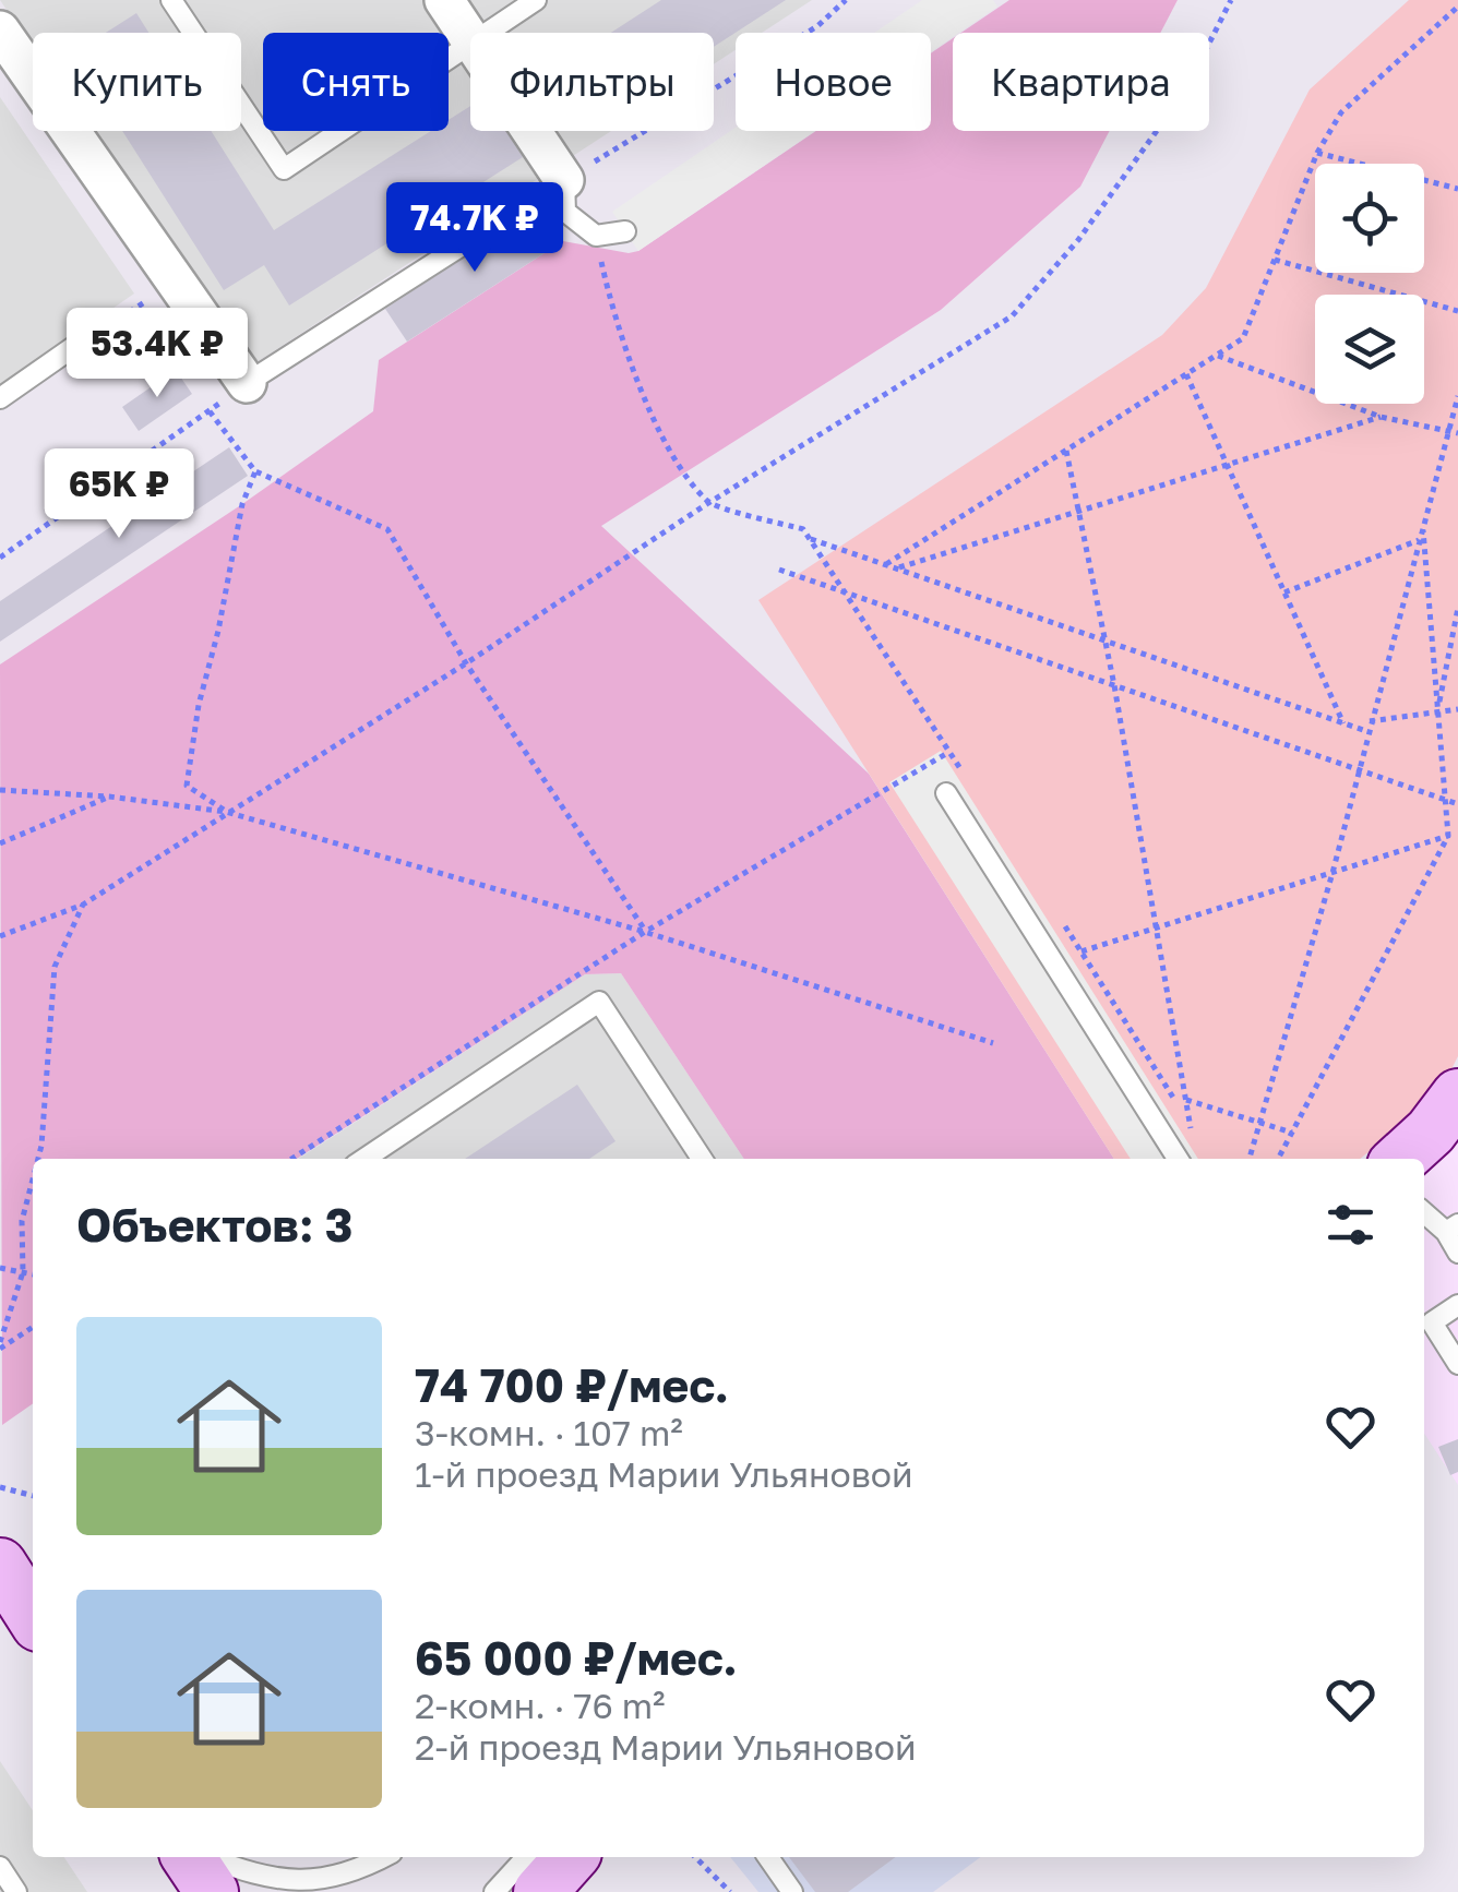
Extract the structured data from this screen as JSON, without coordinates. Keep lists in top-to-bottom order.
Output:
{
  "page": {
    "chip": [
      "Купить",
      "Снять",
      "Фильтры",
      "Новое",
      "Квартира"
    ],
    "price": ["74.7K ₽", "53.4K ₽", "65K ₽"],
    "heading": "Объектов: 3",
    "list": [
      {
        "name": "74 700 ₽/мес.",
        "note": "3-комн. · 107 m² · 1-й проезд Марии Ульяновой"
      },
      {
        "name": "65 000 ₽/мес.",
        "note": "2-комн. · 76 m² · 2-й проезд Марии Ульяновой"
      }
    ]
  }
}
